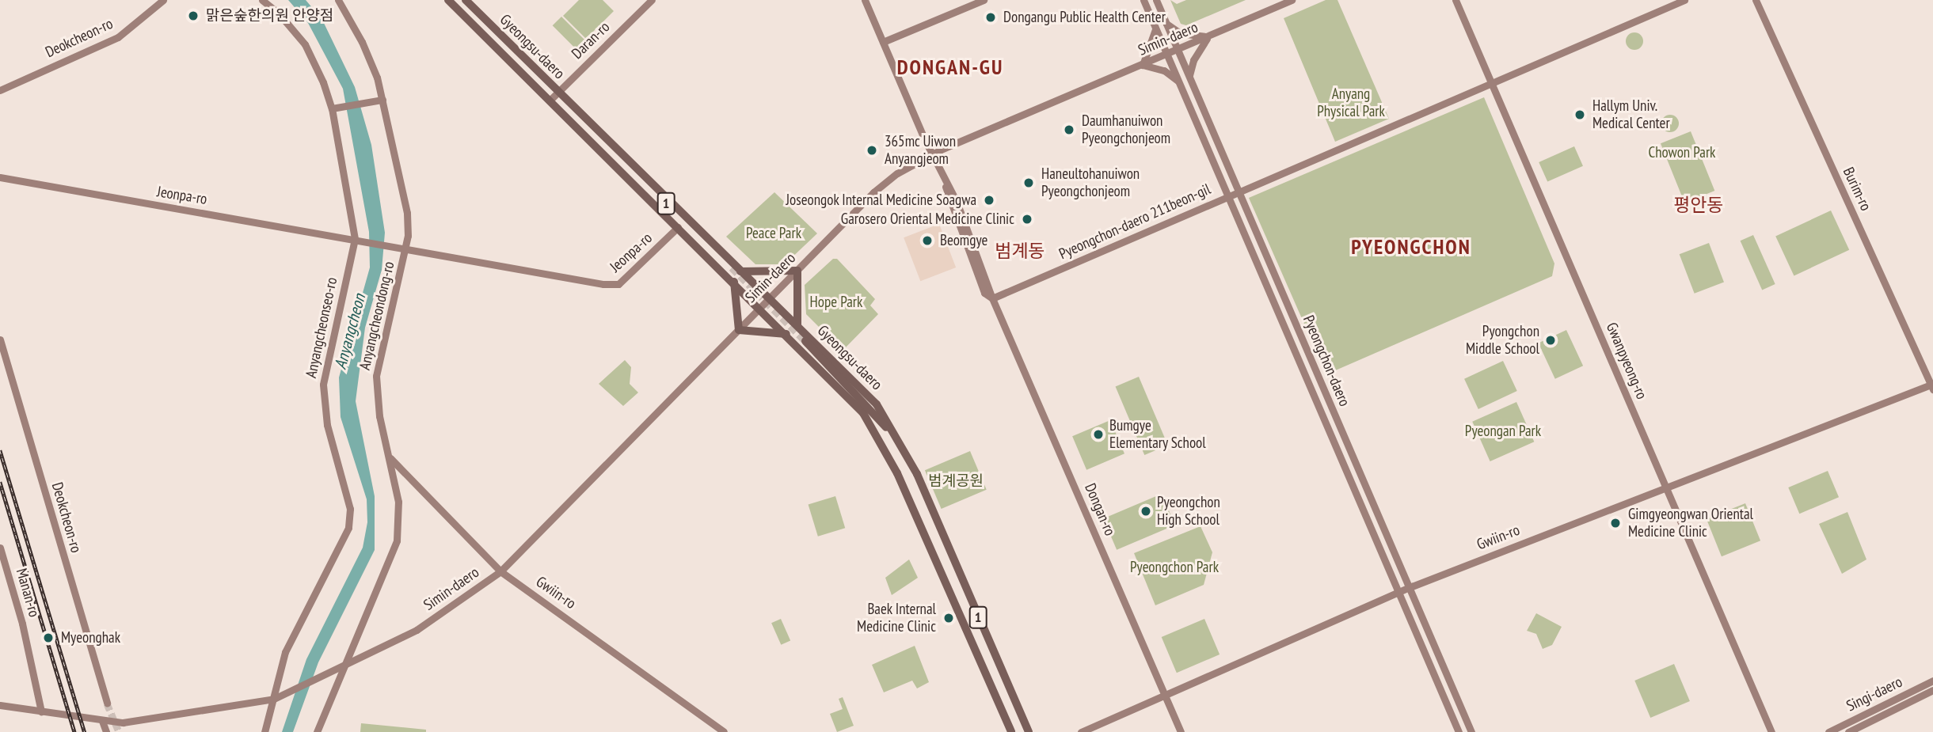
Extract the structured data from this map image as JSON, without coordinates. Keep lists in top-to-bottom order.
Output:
{
  "streets": {
    "main road": ["Gyeongsu-daero", "1"],
    "street": [
      "Deokcheon-ro",
      "Simin-daero",
      "Daran-ro",
      "Burim-ro",
      "Jeonpa-ro",
      "Pyeongchon-daero 211beon-gil",
      "Anyangcheondong-ro",
      "Anyangcheonseo-ro",
      "Pyeongchon-daero",
      "Gwanpyeong-ro",
      "Dongan-ro",
      "Gwiin-ro",
      "Manan-ro",
      "Singi-daero"
    ]
  },
  "crossings": [
    ["Simin-daero", "Gyeongsu-daero"],
    ["Simin-daero", "Anyangcheondong-ro"],
    ["Simin-daero", "Anyangcheonseo-ro"],
    ["Simin-daero", "Pyeongchon-daero"],
    ["Simin-daero", "Dongan-ro"],
    ["Simin-daero", "Gwiin-ro"],
    ["Daran-ro", "Gyeongsu-daero"],
    ["Gyeongsu-daero", "Jeonpa-ro"],
    ["Burim-ro", "Gwiin-ro"],
    ["Jeonpa-ro", "Anyangcheondong-ro"],
    ["Jeonpa-ro", "Anyangcheonseo-ro"],
    ["Pyeongchon-daero 211beon-gil", "Pyeongchon-daero"],
    ["Pyeongchon-daero 211beon-gil", "Gwanpyeong-ro"],
    ["Pyeongchon-daero 211beon-gil", "Dongan-ro"],
    ["Anyangcheondong-ro", "Gwiin-ro"],
    ["Pyeongchon-daero", "Gwiin-ro"],
    ["Gwanpyeong-ro", "Gwiin-ro"],
    ["Dongan-ro", "Gwiin-ro"]
  ],
  "districts": [
    "DONGAN-GU",
    "평안동",
    "PYEONGCHON",
    "범계동"
  ],
  "water": ["Anyangcheon"],
  "parks": [
    "Anyang Physical Park",
    "Chowon Park",
    "Peace Park",
    "Hope Park",
    "Pyeongan Park",
    "범계공원",
    "Pyeongchon Park"
  ],
  "places": [
    "맑은숲한의원 안양점",
    "Dongangu Public Health Center",
    "Hallym Univ. Medical Center",
    "Daumhanuiwon Pyeongchonjeom",
    "365mc Uiwon Anyangjeom",
    "Haneultohanuiwon Pyeongchonjeom",
    "Joseongok Internal Medicine Soagwa",
    "Garosero Oriental Medicine Clinic",
    "Beomgye",
    "Pyongchon Middle School",
    "Bumgye Elementary School",
    "Pyeongchon High School",
    "Gimgyeongwan Oriental Medicine Clinic",
    "Baek Internal Medicine Clinic",
    "Myeonghak"
  ]
}
